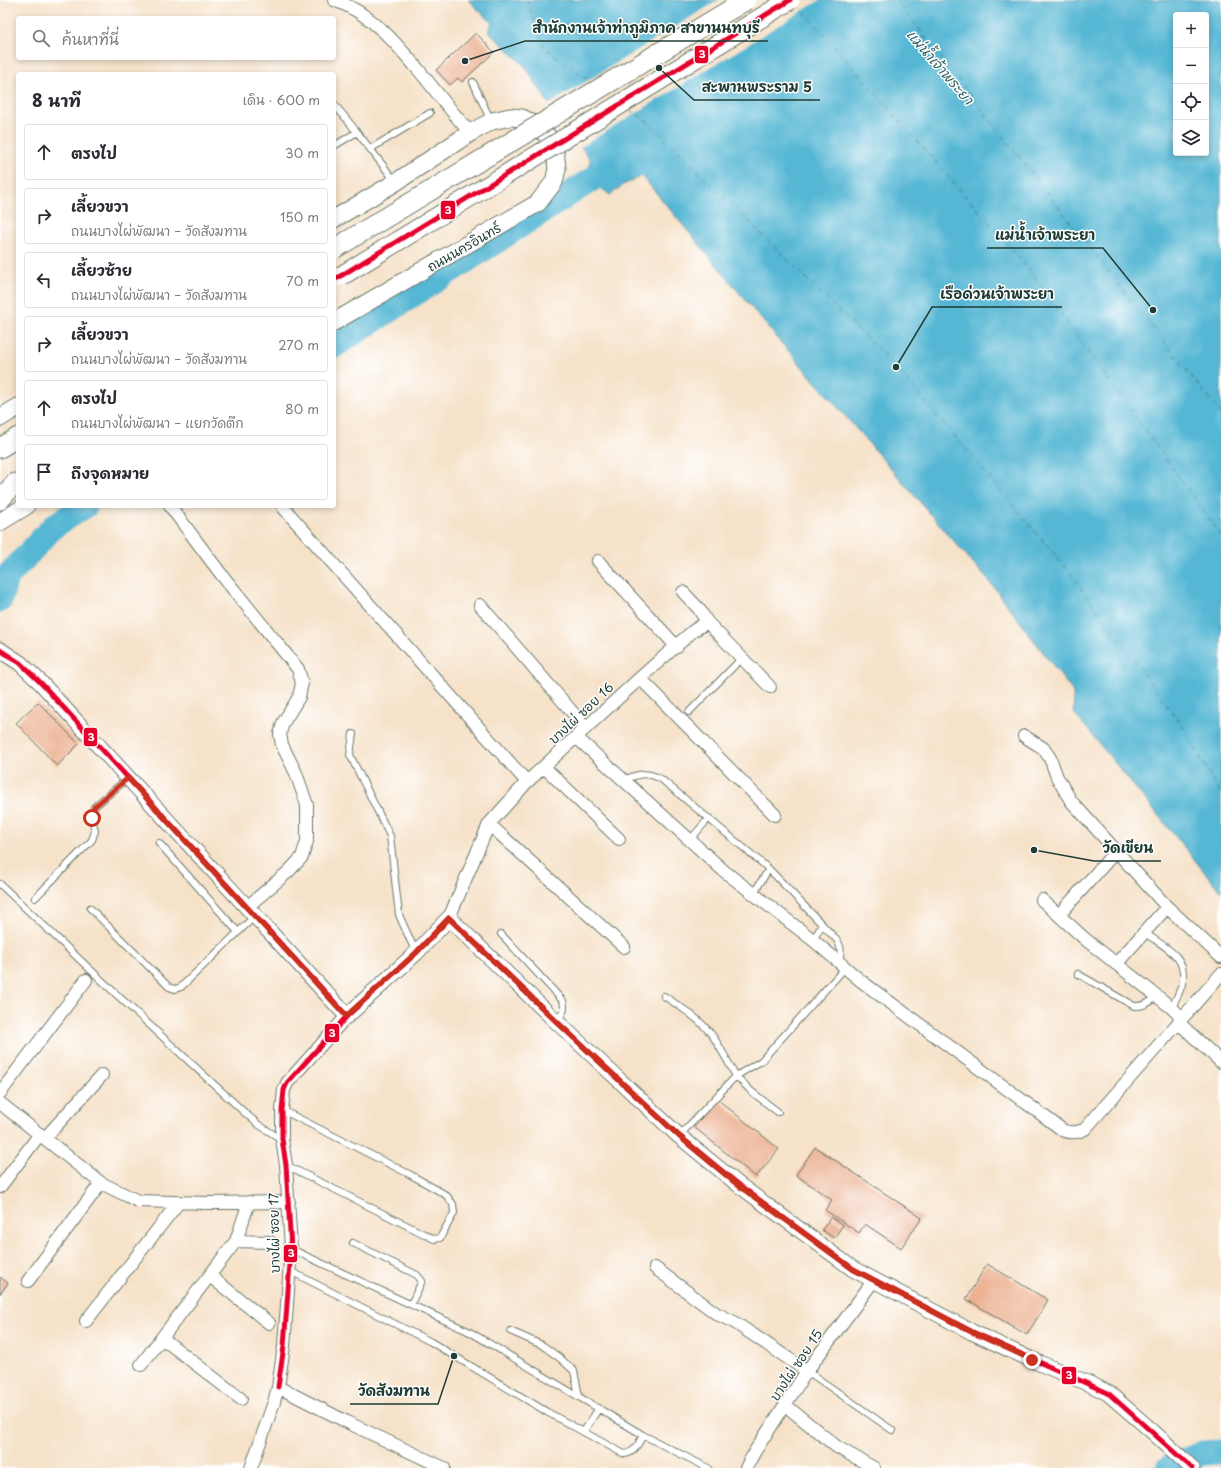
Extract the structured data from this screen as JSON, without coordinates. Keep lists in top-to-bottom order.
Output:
{
  "streets": {
    "main road": ["ถนนนครอินทร์"],
    "street": ["บางไผ่ ซอย 16", "บางไผ่ ซอย 17", "บางไผ่ ซอย 15"]
  },
  "water": ["แม่น้ำเจ้าพระยา"],
  "places": [
    "สำนักงานเจ้าท่าภูมิภาค สาขานนทบุรี",
    "สะพานพระราม 5",
    "แม่น้ำเจ้าพระยา",
    "เรือด่วนเจ้าพระยา",
    "วัดเขียน",
    "วัดสังฆทาน"
  ],
  "lines": ["transit line 3"],
  "page": {
    "map_buttons": ["+", "−"],
    "search": "ค้นหาที่นี่",
    "heading": ["8 นาที", "เดิน · 600 m"],
    "list": [
      ["ตรงไป", "30 m"],
      ["เลี้ยวขวา", "ถนนบางไผ่พัฒนา – วัดสังฆทาน", "150 m"],
      ["เลี้ยวซ้าย", "ถนนบางไผ่พัฒนา – วัดสังฆทาน", "70 m"],
      ["เลี้ยวขวา", "ถนนบางไผ่พัฒนา – วัดสังฆทาน", "270 m"],
      ["ตรงไป", "ถนนบางไผ่พัฒนา – แยกวัดตึก", "80 m"],
      "ถึงจุดหมาย"
    ]
  }
}
